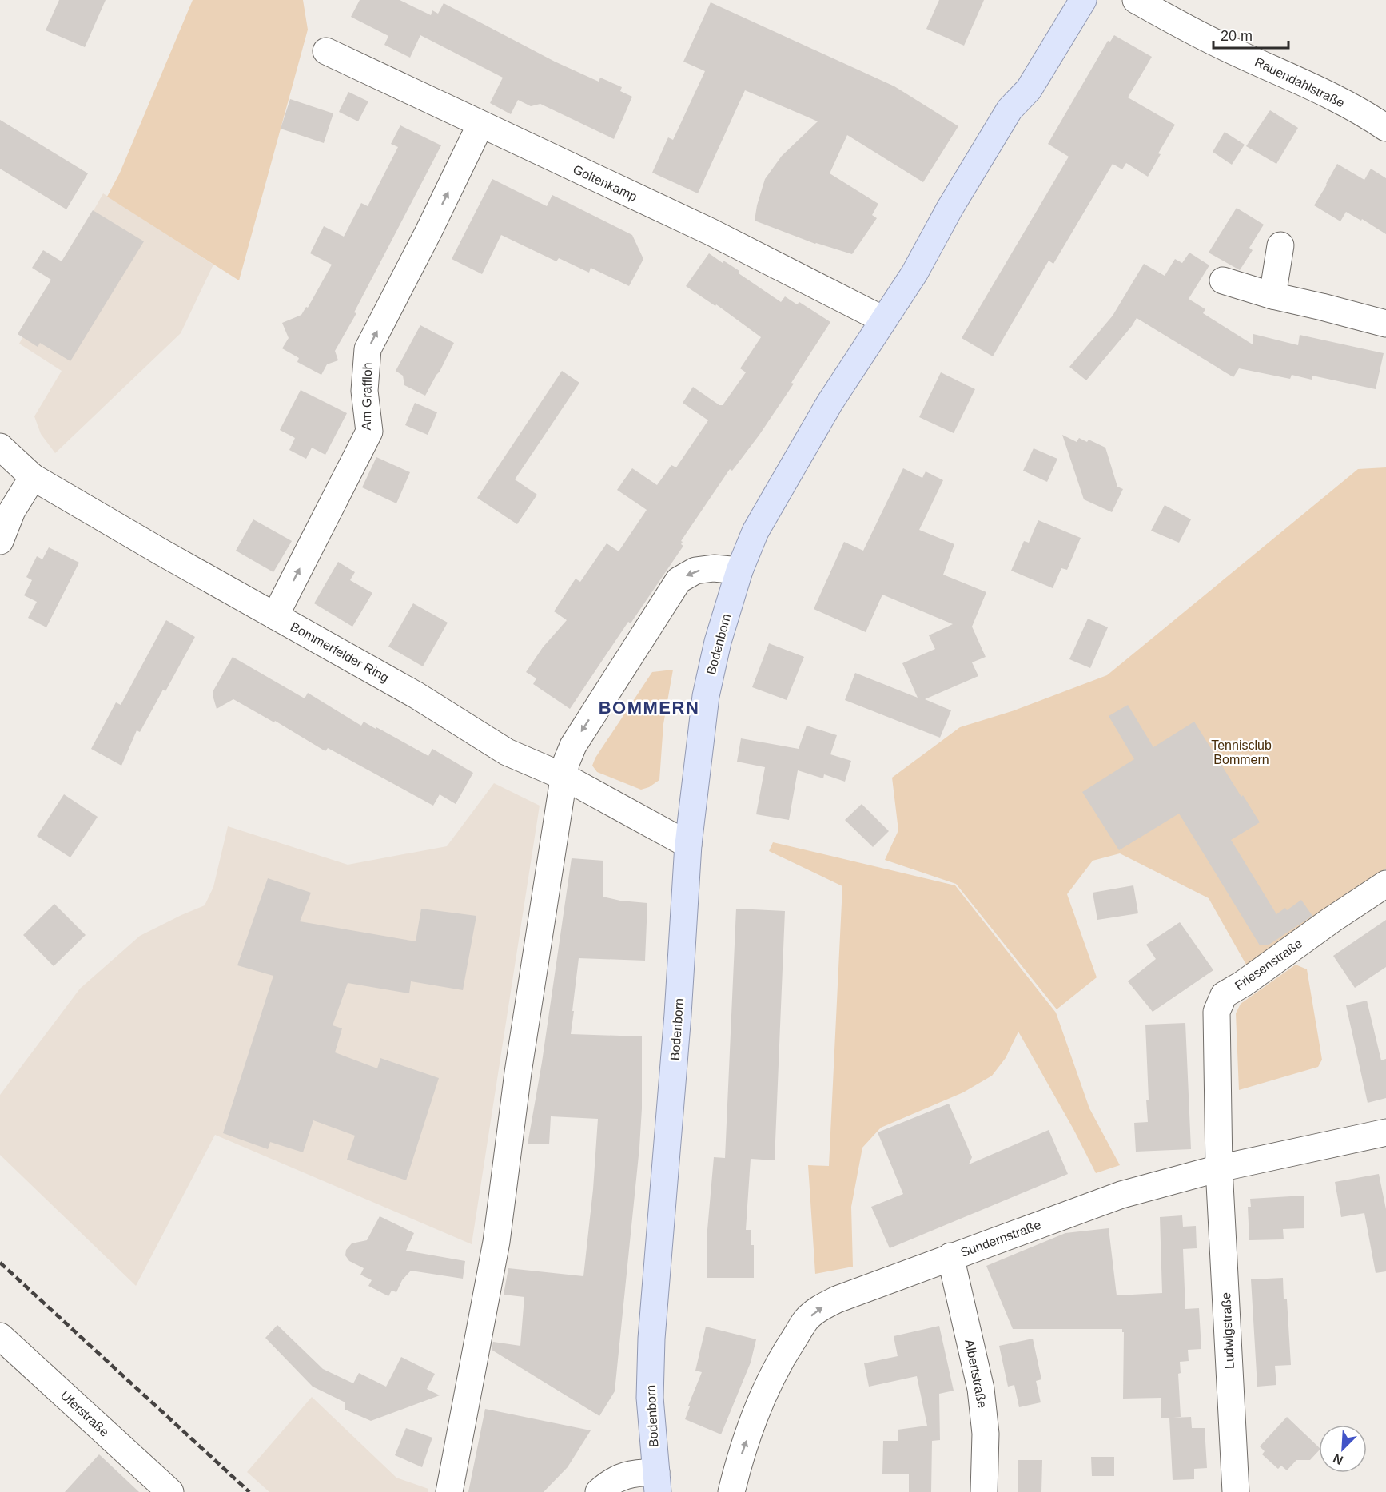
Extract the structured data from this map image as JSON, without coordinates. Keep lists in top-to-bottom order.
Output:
{
  "streets": {
    "main road": ["Bodenborn"],
    "street": [
      "Rauendahlstraße",
      "Goltenkamp",
      "Am Graffloh",
      "Bommerfelder Ring",
      "Friesenstraße",
      "Sundernstraße",
      "Ludwigstraße",
      "Albertstraße",
      "Uferstraße"
    ]
  },
  "crossings": [
    ["Goltenkamp", "Am Graffloh"],
    ["Goltenkamp", "Bodenborn"],
    ["Am Graffloh", "Bommerfelder Ring"],
    ["Bodenborn", "Bommerfelder Ring"],
    ["Friesenstraße", "Sundernstraße"],
    ["Friesenstraße", "Ludwigstraße"],
    ["Sundernstraße", "Ludwigstraße"],
    ["Sundernstraße", "Albertstraße"]
  ],
  "one_way": ["Am Graffloh", "Sundernstraße"],
  "districts": ["BOMMERN"],
  "parks": ["Tennisclub Bommern"],
  "scale_bar": "20 m",
  "north": "bottom left"
}
